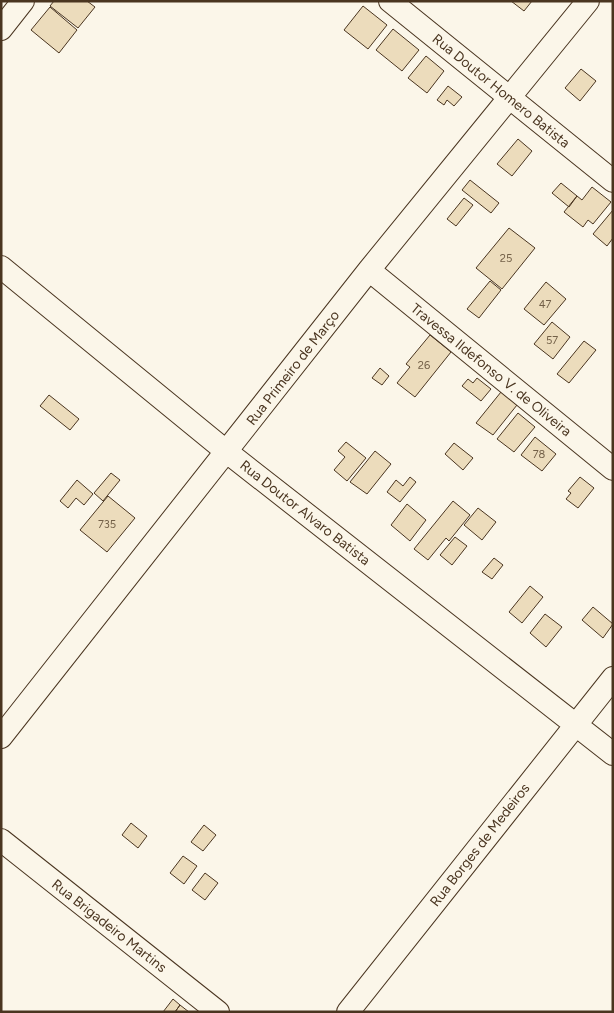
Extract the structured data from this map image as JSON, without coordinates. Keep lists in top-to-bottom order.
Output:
{
  "streets": {
    "street": [
      "Rua Doutor Homero Batista",
      "Rua Primeiro de Março",
      "Travessa Ildefonso V. de Oliveira",
      "Rua Doutor Alvaro Batista",
      "Rua Borges de Medeiros",
      "Rua Brigadeiro Martins"
    ]
  },
  "crossings": [
    ["Rua Doutor Homero Batista", "Rua Primeiro de Março"],
    ["Rua Primeiro de Março", "Travessa Ildefonso V. de Oliveira"],
    ["Rua Primeiro de Março", "Rua Doutor Alvaro Batista"],
    ["Rua Doutor Alvaro Batista", "Rua Borges de Medeiros"]
  ],
  "house_numbers": [
    "25",
    "47",
    "57",
    "26",
    "78",
    "735"
  ]
}
